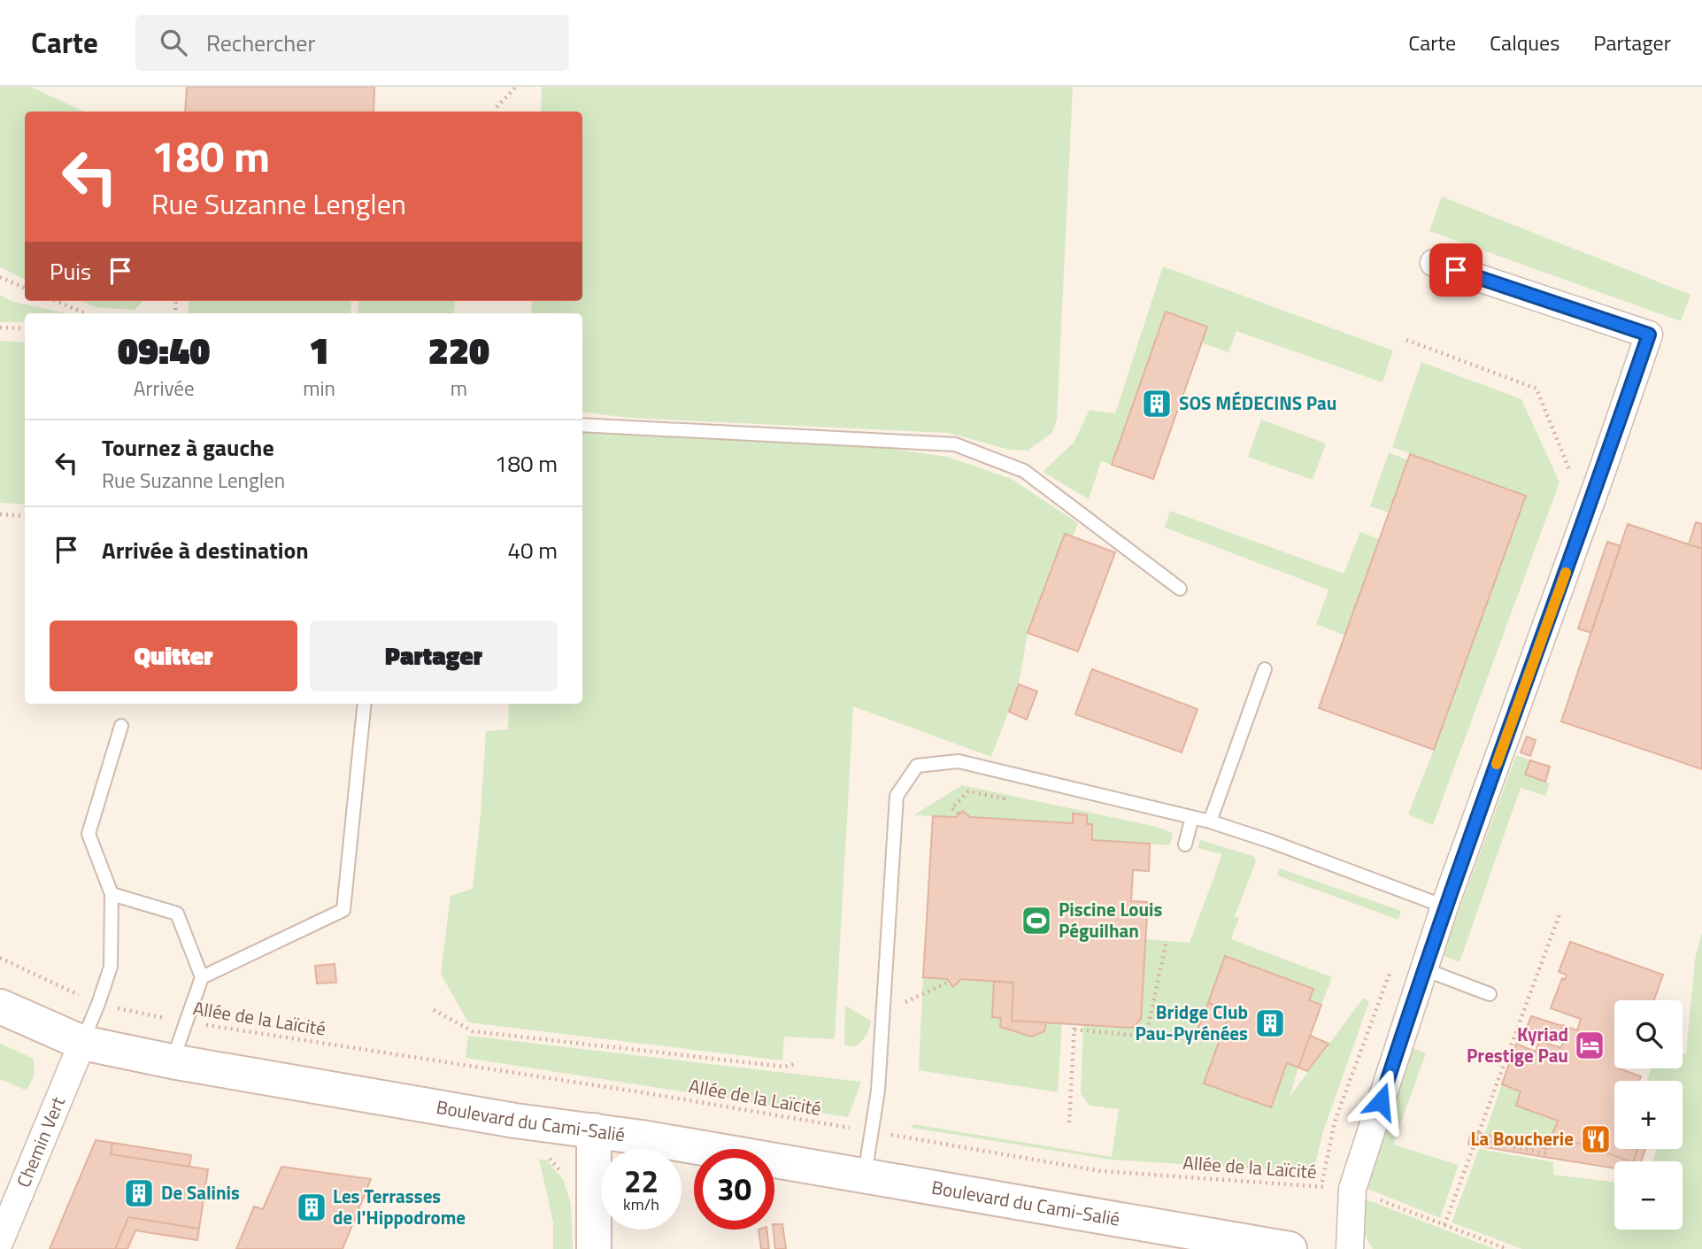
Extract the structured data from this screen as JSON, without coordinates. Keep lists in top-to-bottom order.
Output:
{
  "streets": {
    "street": ["Boulevard du Cami-Salié", "Chemin Vert"],
    "path": ["Allée de la Laïcité"]
  },
  "crossings": [
    ["Boulevard du Cami-Salié", "Chemin Vert"]
  ],
  "places": {
    "building": [
      "SOS MÉDECINS Pau",
      "Bridge Club Pau-Pyrénées",
      "De Salinis",
      "Les Terrasses de l'Hippodrome"
    ],
    "sports": ["Piscine Louis Péguilhan"],
    "hotel": ["Kyriad Prestige Pau"],
    "restaurant": ["La Boucherie"]
  },
  "page": {
    "header": "Carte",
    "search": "Rechercher",
    "nav": ["Carte", "Calques", "Partager"],
    "turn": ["180 m", "Rue Suzanne Lenglen"],
    "then": "Puis",
    "eta": [
      "09:40",
      "Arrivée",
      "1",
      "min",
      "220",
      "m"
    ],
    "list": [
      {
        "name": "Tournez à gauche",
        "note": "Rue Suzanne Lenglen",
        "value": "180 m"
      },
      {
        "name": "Arrivée à destination",
        "value": "40 m"
      }
    ],
    "buttons": ["Quitter", "Partager"],
    "map_buttons": ["+", "−"],
    "speed": "22 km/h",
    "limit": "30"
  }
}
